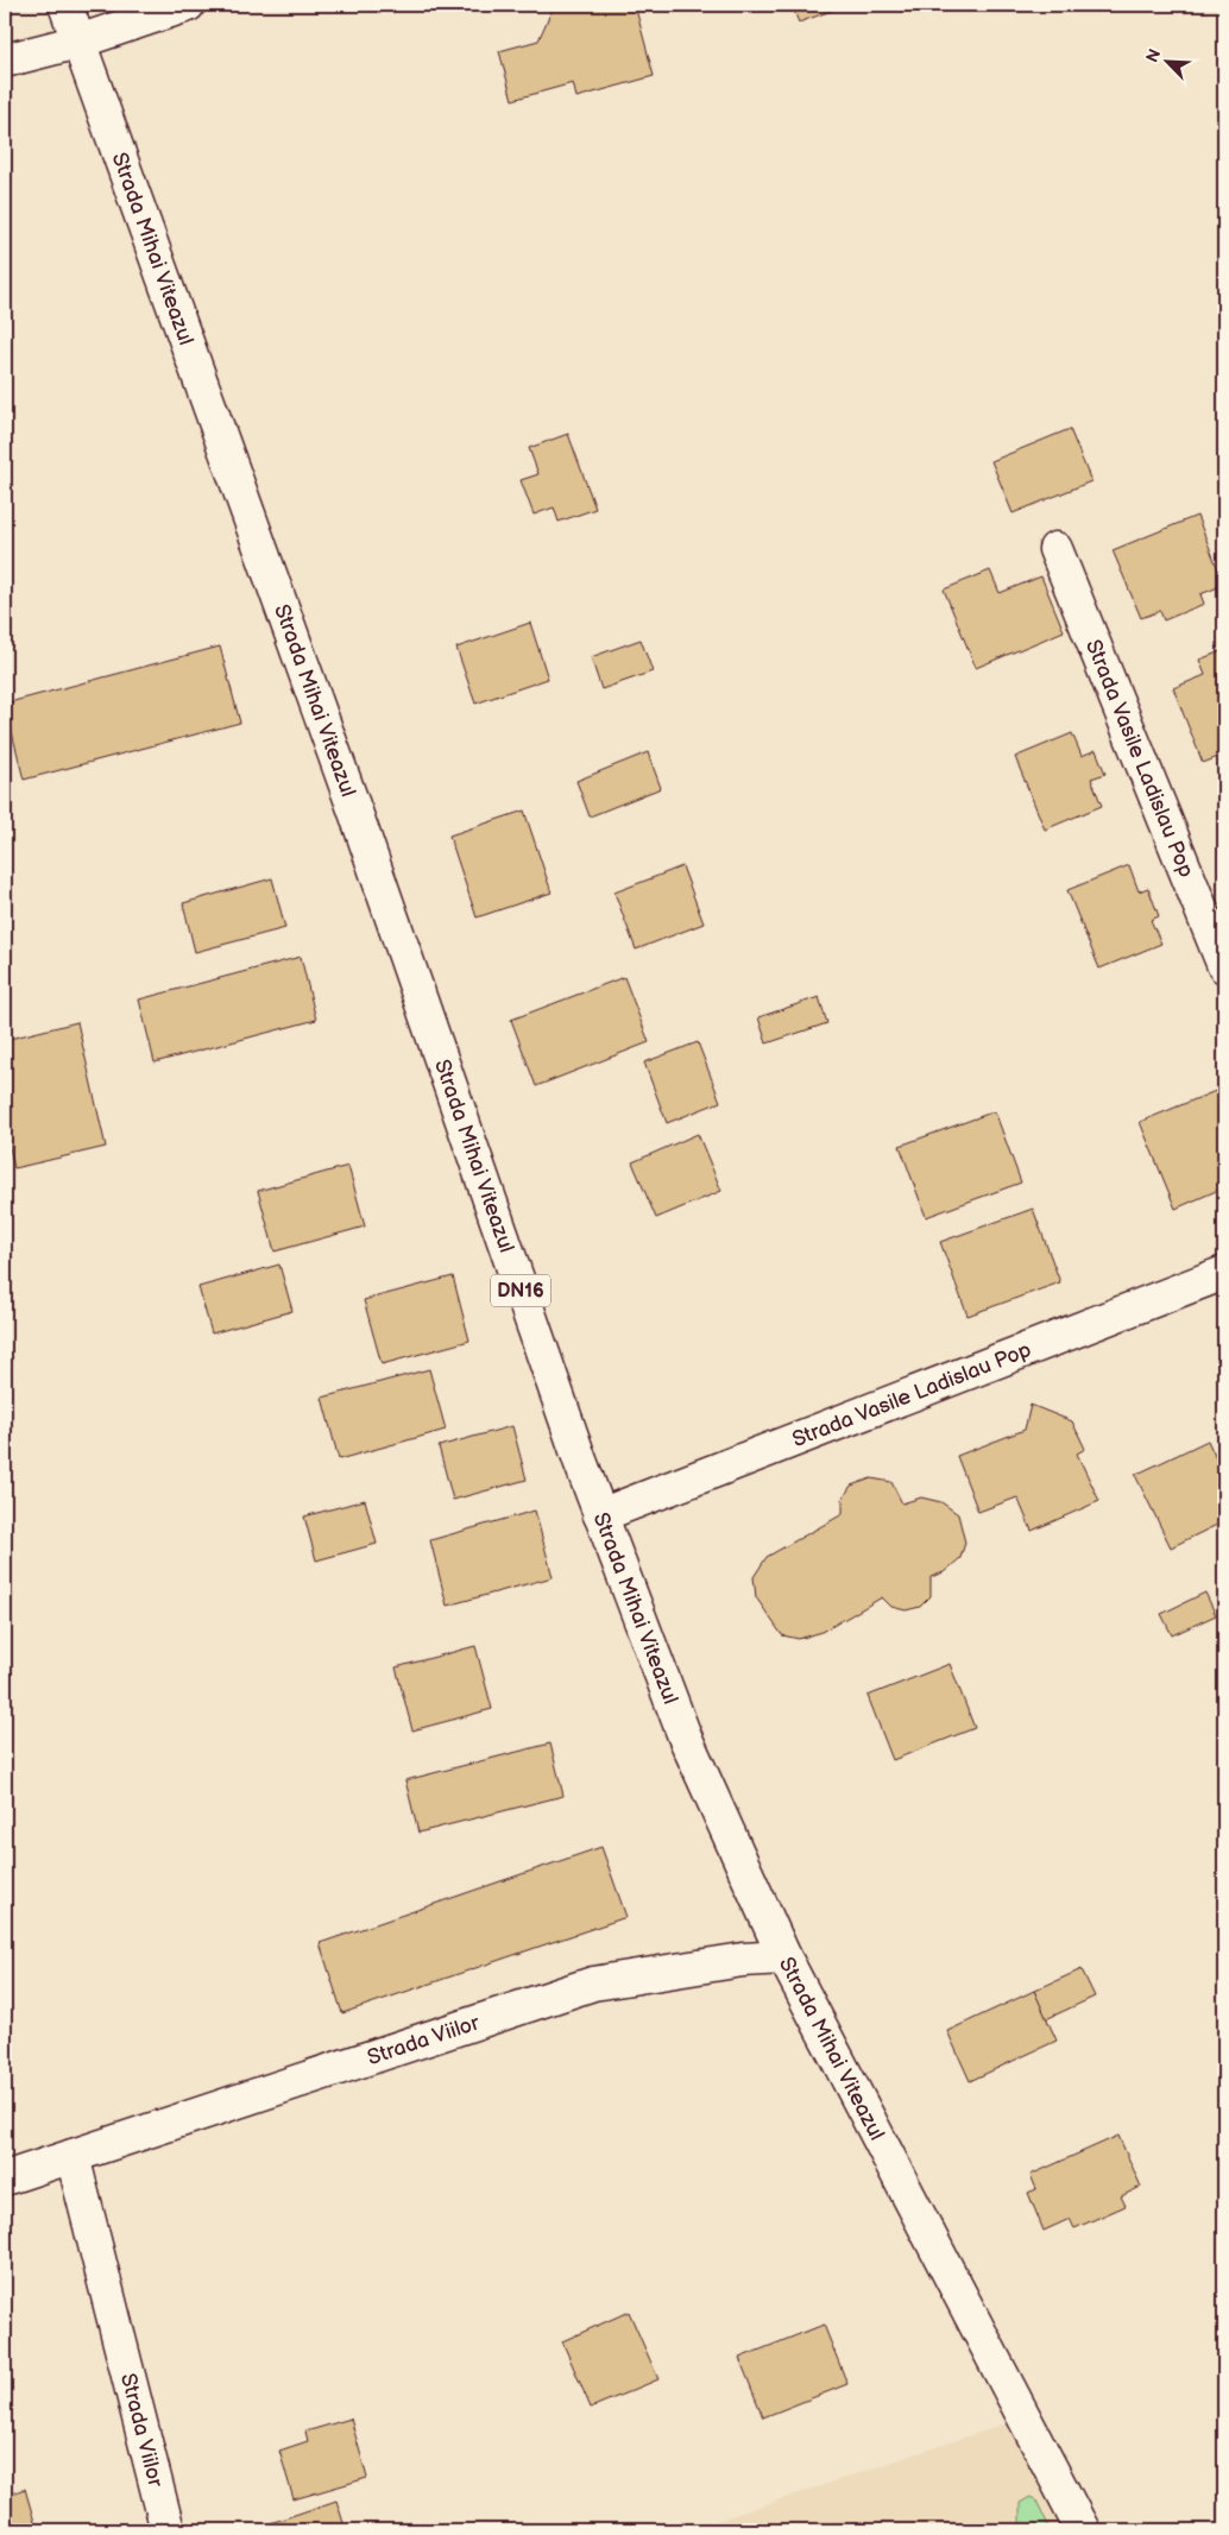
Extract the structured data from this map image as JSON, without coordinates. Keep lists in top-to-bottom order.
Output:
{
  "streets": {
    "main road": [
      "Strada Mihai Viteazul",
      "Strada Vasile Ladislau Pop",
      "DN16",
      "Strada Viilor"
    ]
  },
  "crossings": [
    ["Strada Mihai Viteazul", "Strada Vasile Ladislau Pop"],
    ["Strada Mihai Viteazul", "Strada Viilor"]
  ],
  "north": "top left"
}
